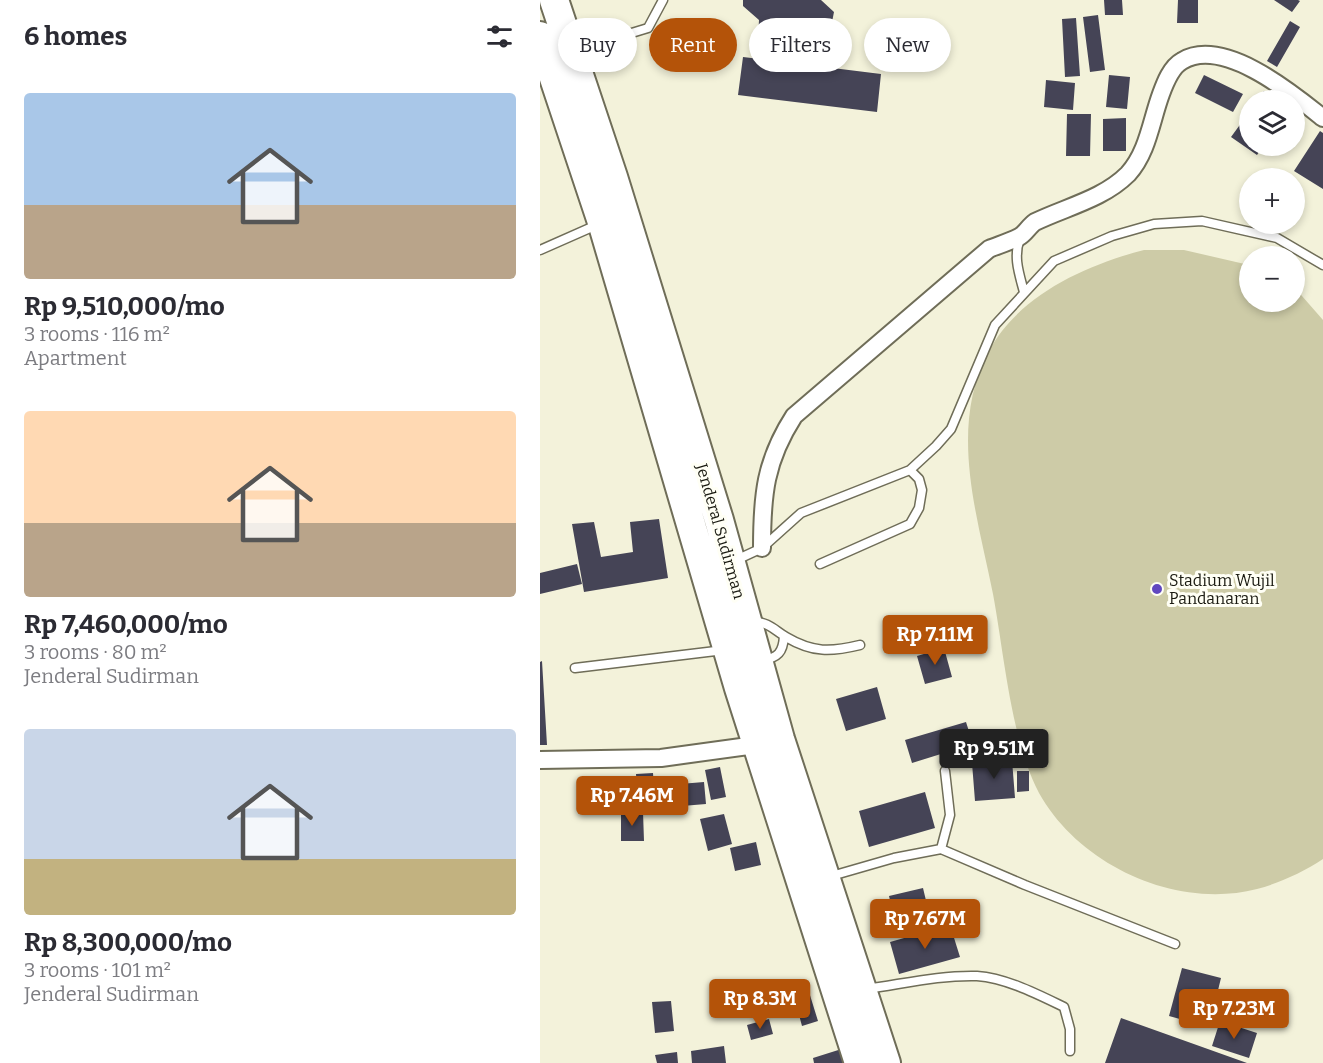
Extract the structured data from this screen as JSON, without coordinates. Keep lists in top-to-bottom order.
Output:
{
  "streets": {
    "highway": ["Jenderal Sudirman"]
  },
  "places": ["Stadium Wujil Pandanaran"],
  "page": {
    "heading": "6 homes",
    "chip": [
      "Buy",
      "Rent",
      "Filters",
      "New"
    ],
    "list": [
      {
        "name": "Rp 9,510,000/mo",
        "note": "3 rooms · 116 m² · Apartment"
      },
      {
        "name": "Rp 7,460,000/mo",
        "note": "3 rooms · 80 m² · Jenderal Sudirman"
      },
      {
        "name": "Rp 8,300,000/mo",
        "note": "3 rooms · 101 m² · Jenderal Sudirman"
      }
    ],
    "map_buttons": ["+", "−"],
    "price": [
      "Rp 7.11M",
      "Rp 9.51M",
      "Rp 7.46M",
      "Rp 7.67M",
      "Rp 8.3M",
      "Rp 7.23M"
    ]
  }
}
